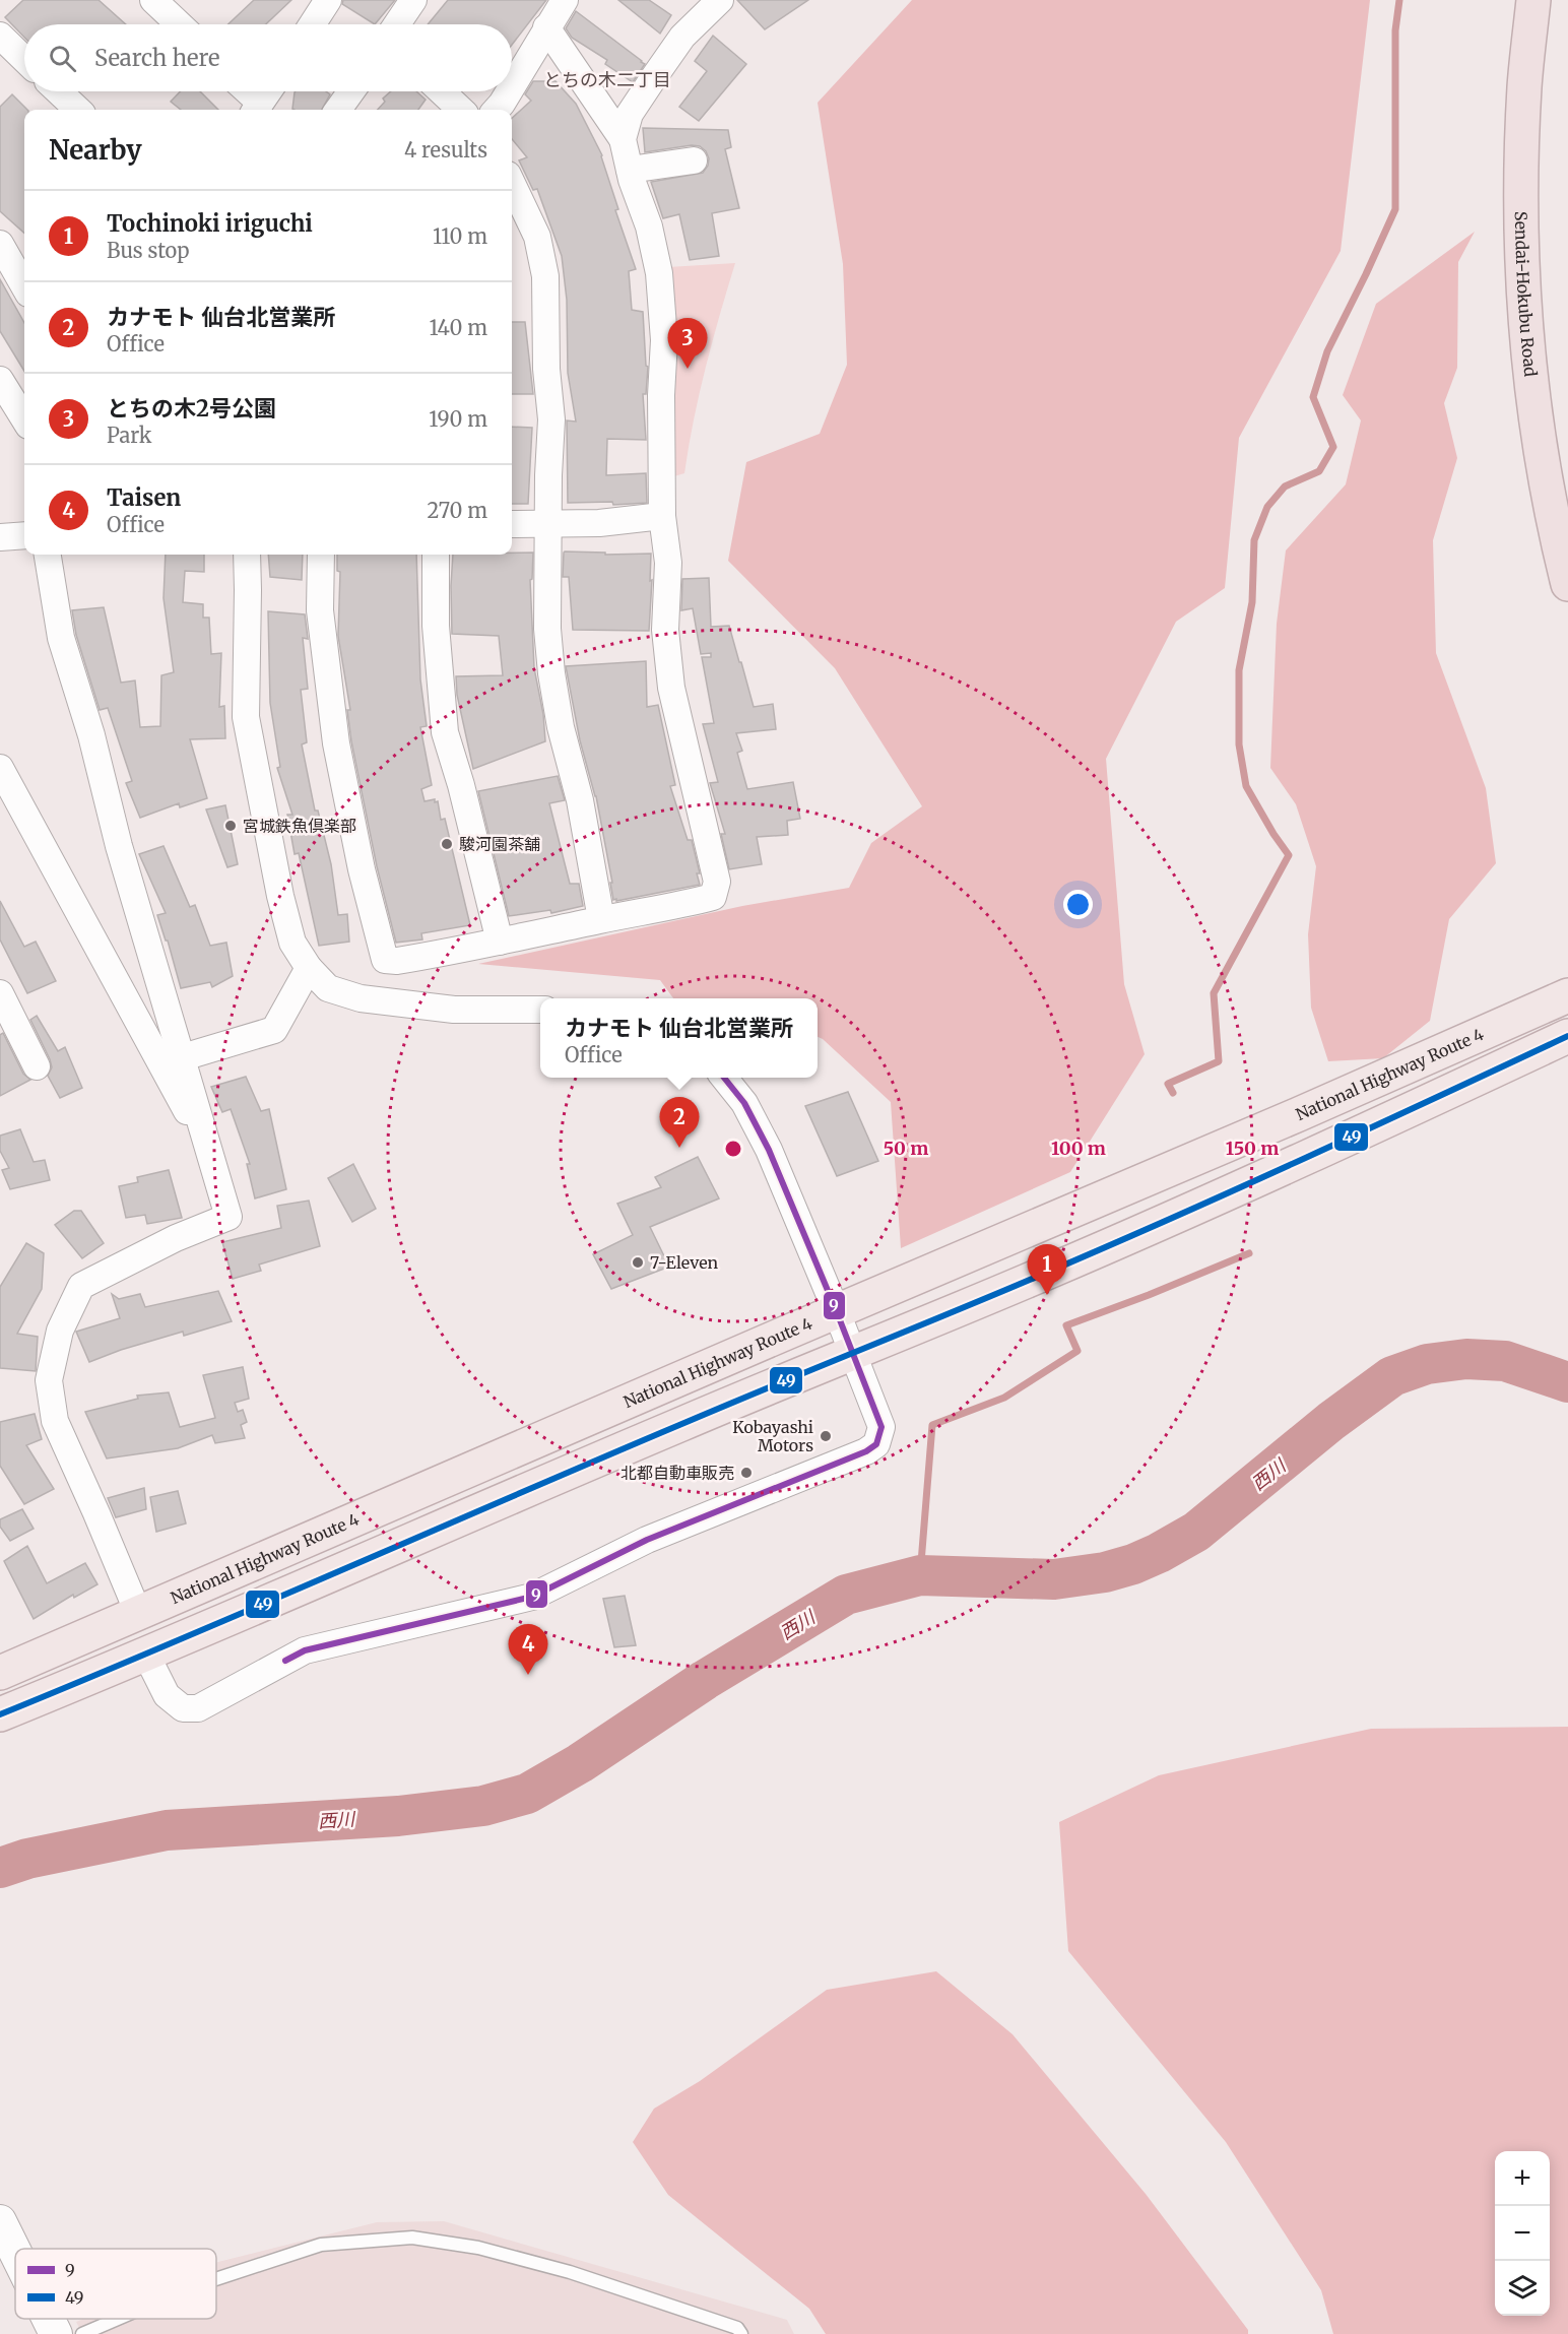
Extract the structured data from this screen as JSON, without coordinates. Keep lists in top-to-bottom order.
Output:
{
  "streets": {
    "highway": ["Sendai-Hokubu Road", "National Highway Route 4"]
  },
  "districts": ["とちの木二丁目"],
  "water": ["西川"],
  "places": [
    "宮城鉄魚倶楽部",
    "駿河園茶舗",
    "7-Eleven",
    "Kobayashi Motors",
    "北都自動車販売"
  ],
  "lines": ["transit line 49", "transit line 9"],
  "legend": ["9", "49"],
  "page": {
    "search": "Search here",
    "heading": ["Nearby", "4 results"],
    "list": [
      {
        "mark": "1",
        "name": "Tochinoki iriguchi",
        "note": "Bus stop",
        "value": "110 m"
      },
      {
        "mark": "2",
        "name": "カナモト 仙台北営業所",
        "note": "Office",
        "value": "140 m"
      },
      {
        "mark": "3",
        "name": "とちの木2号公園",
        "note": "Park",
        "value": "190 m"
      },
      {
        "mark": "4",
        "name": "Taisen",
        "note": "Office",
        "value": "270 m"
      }
    ],
    "pins": [
      "3",
      "2",
      "1",
      "4"
    ],
    "popup": ["カナモト 仙台北営業所", "Office"],
    "map_buttons": ["+", "−"]
  },
  "rings": ["50 m", "100 m", "150 m"]
}
